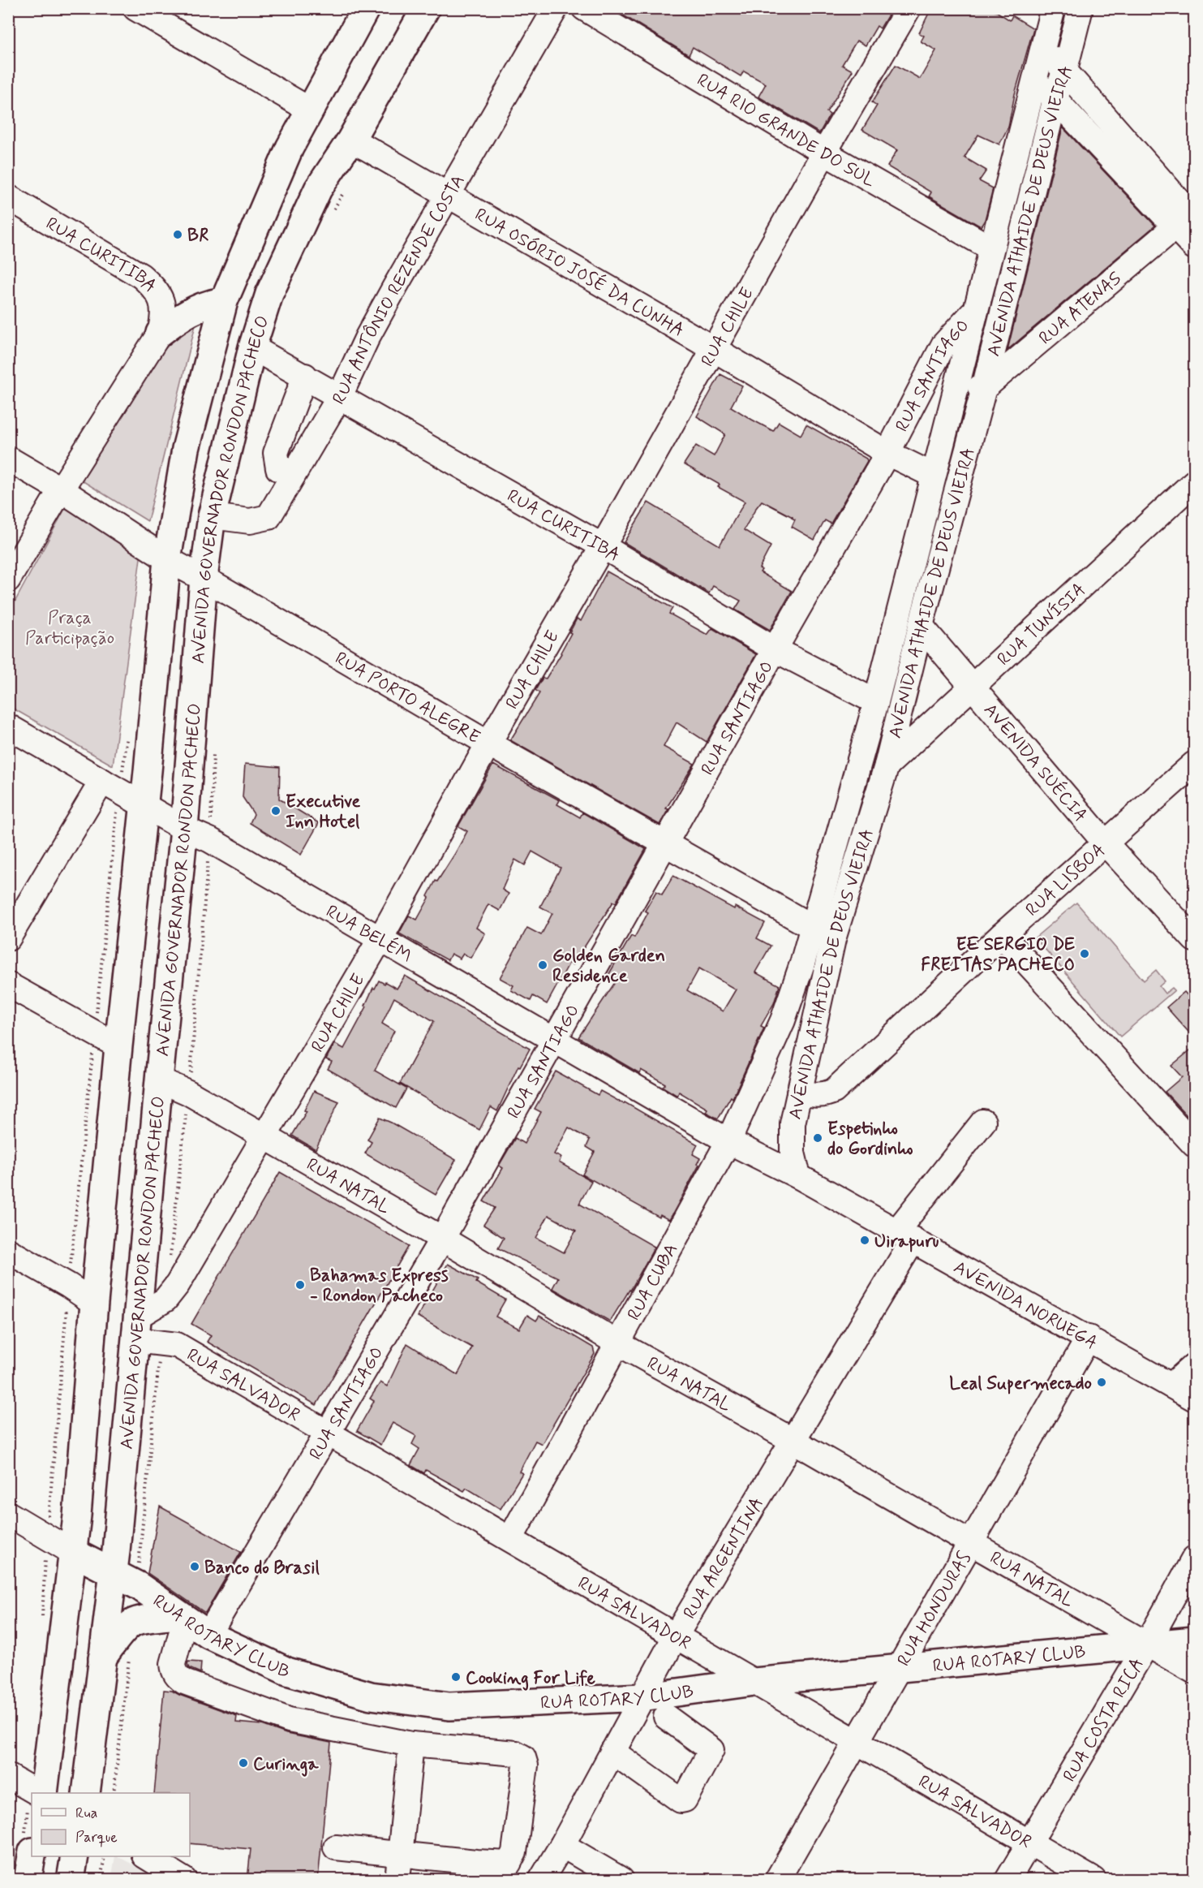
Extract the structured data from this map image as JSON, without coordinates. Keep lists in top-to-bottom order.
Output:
{
  "streets": {
    "main road": ["AVENIDA GOVERNADOR RONDON PACHECO", "RUA ROTARY CLUB"],
    "street": [
      "RUA RIO GRANDE DO SUL",
      "AVENIDA ATHAIDE DE DEUS VIEIRA",
      "RUA CURITIBA",
      "RUA OSÓRIO JOSÉ DA CUNHA",
      "RUA ANTÔNIO REZENDE COSTA",
      "RUA ATENAS",
      "RUA CHILE",
      "RUA SANTIAGO",
      "RUA TUNÍSIA",
      "RUA PORTO ALEGRE",
      "AVENIDA SUÉCIA",
      "RUA LISBOA",
      "RUA BELÉM",
      "RUA NATAL",
      "RUA CUBA",
      "AVENIDA NORUEGA",
      "RUA SALVADOR",
      "RUA ARGENTINA",
      "RUA HONDURAS",
      "RUA COSTA RICA"
    ]
  },
  "crossings": [
    ["RUA RIO GRANDE DO SUL", "AVENIDA ATHAIDE DE DEUS VIEIRA"],
    ["RUA RIO GRANDE DO SUL", "RUA CHILE"],
    ["AVENIDA ATHAIDE DE DEUS VIEIRA", "RUA CURITIBA"],
    ["AVENIDA ATHAIDE DE DEUS VIEIRA", "RUA OSÓRIO JOSÉ DA CUNHA"],
    ["AVENIDA ATHAIDE DE DEUS VIEIRA", "RUA ATENAS"],
    ["AVENIDA ATHAIDE DE DEUS VIEIRA", "RUA SANTIAGO"],
    ["AVENIDA ATHAIDE DE DEUS VIEIRA", "RUA TUNÍSIA"],
    ["AVENIDA ATHAIDE DE DEUS VIEIRA", "RUA PORTO ALEGRE"],
    ["AVENIDA ATHAIDE DE DEUS VIEIRA", "AVENIDA SUÉCIA"],
    ["AVENIDA ATHAIDE DE DEUS VIEIRA", "RUA LISBOA"],
    ["AVENIDA ATHAIDE DE DEUS VIEIRA", "RUA CUBA"],
    ["AVENIDA ATHAIDE DE DEUS VIEIRA", "AVENIDA NORUEGA"],
    ["RUA CURITIBA", "RUA ANTÔNIO REZENDE COSTA"],
    ["RUA CURITIBA", "RUA CHILE"],
    ["RUA CURITIBA", "RUA SANTIAGO"],
    ["RUA CURITIBA", "AVENIDA GOVERNADOR RONDON PACHECO"],
    ["RUA OSÓRIO JOSÉ DA CUNHA", "RUA ANTÔNIO REZENDE COSTA"],
    ["RUA OSÓRIO JOSÉ DA CUNHA", "RUA CHILE"],
    ["RUA OSÓRIO JOSÉ DA CUNHA", "RUA SANTIAGO"],
    ["RUA OSÓRIO JOSÉ DA CUNHA", "AVENIDA GOVERNADOR RONDON PACHECO"],
    ["RUA ANTÔNIO REZENDE COSTA", "AVENIDA GOVERNADOR RONDON PACHECO"],
    ["RUA CHILE", "AVENIDA GOVERNADOR RONDON PACHECO"],
    ["RUA CHILE", "RUA PORTO ALEGRE"],
    ["RUA CHILE", "RUA BELÉM"],
    ["RUA CHILE", "RUA NATAL"],
    ["RUA CHILE", "RUA SALVADOR"],
    ["RUA SANTIAGO", "RUA PORTO ALEGRE"],
    ["RUA SANTIAGO", "RUA BELÉM"],
    ["RUA SANTIAGO", "RUA NATAL"],
    ["RUA SANTIAGO", "RUA SALVADOR"],
    ["RUA SANTIAGO", "RUA ROTARY CLUB"],
    ["AVENIDA GOVERNADOR RONDON PACHECO", "RUA PORTO ALEGRE"],
    ["AVENIDA GOVERNADOR RONDON PACHECO", "RUA BELÉM"],
    ["AVENIDA GOVERNADOR RONDON PACHECO", "RUA NATAL"],
    ["AVENIDA GOVERNADOR RONDON PACHECO", "RUA SALVADOR"],
    ["AVENIDA GOVERNADOR RONDON PACHECO", "RUA ROTARY CLUB"],
    ["RUA TUNÍSIA", "AVENIDA SUÉCIA"],
    ["AVENIDA SUÉCIA", "RUA LISBOA"],
    ["RUA BELÉM", "RUA CUBA"],
    ["RUA BELÉM", "AVENIDA NORUEGA"],
    ["RUA NATAL", "RUA CUBA"],
    ["RUA NATAL", "RUA ARGENTINA"],
    ["RUA NATAL", "RUA HONDURAS"],
    ["RUA NATAL", "RUA ROTARY CLUB"],
    ["RUA NATAL", "RUA COSTA RICA"],
    ["RUA CUBA", "AVENIDA NORUEGA"],
    ["RUA CUBA", "RUA SALVADOR"],
    ["AVENIDA NORUEGA", "RUA ARGENTINA"],
    ["AVENIDA NORUEGA", "RUA HONDURAS"],
    ["RUA SALVADOR", "RUA ARGENTINA"],
    ["RUA SALVADOR", "RUA HONDURAS"],
    ["RUA SALVADOR", "RUA ROTARY CLUB"],
    ["RUA SALVADOR", "RUA COSTA RICA"],
    ["RUA ARGENTINA", "RUA ROTARY CLUB"],
    ["RUA HONDURAS", "RUA ROTARY CLUB"],
    ["RUA ROTARY CLUB", "RUA COSTA RICA"]
  ],
  "parks": ["Praça Participação"],
  "places": [
    "BR",
    "Executive Inn Hotel",
    "EE SERGIO DE FREITAS PACHECO",
    "Golden Garden Residence",
    "Espetinho do Gordinho",
    "Uirapuru",
    "Bahamas Express - Rondon Pacheco",
    "Leal Supermecado",
    "Banco do Brasil",
    "Cooking For Life",
    "Curinga"
  ],
  "legend": ["Rua", "Parque"]
}
